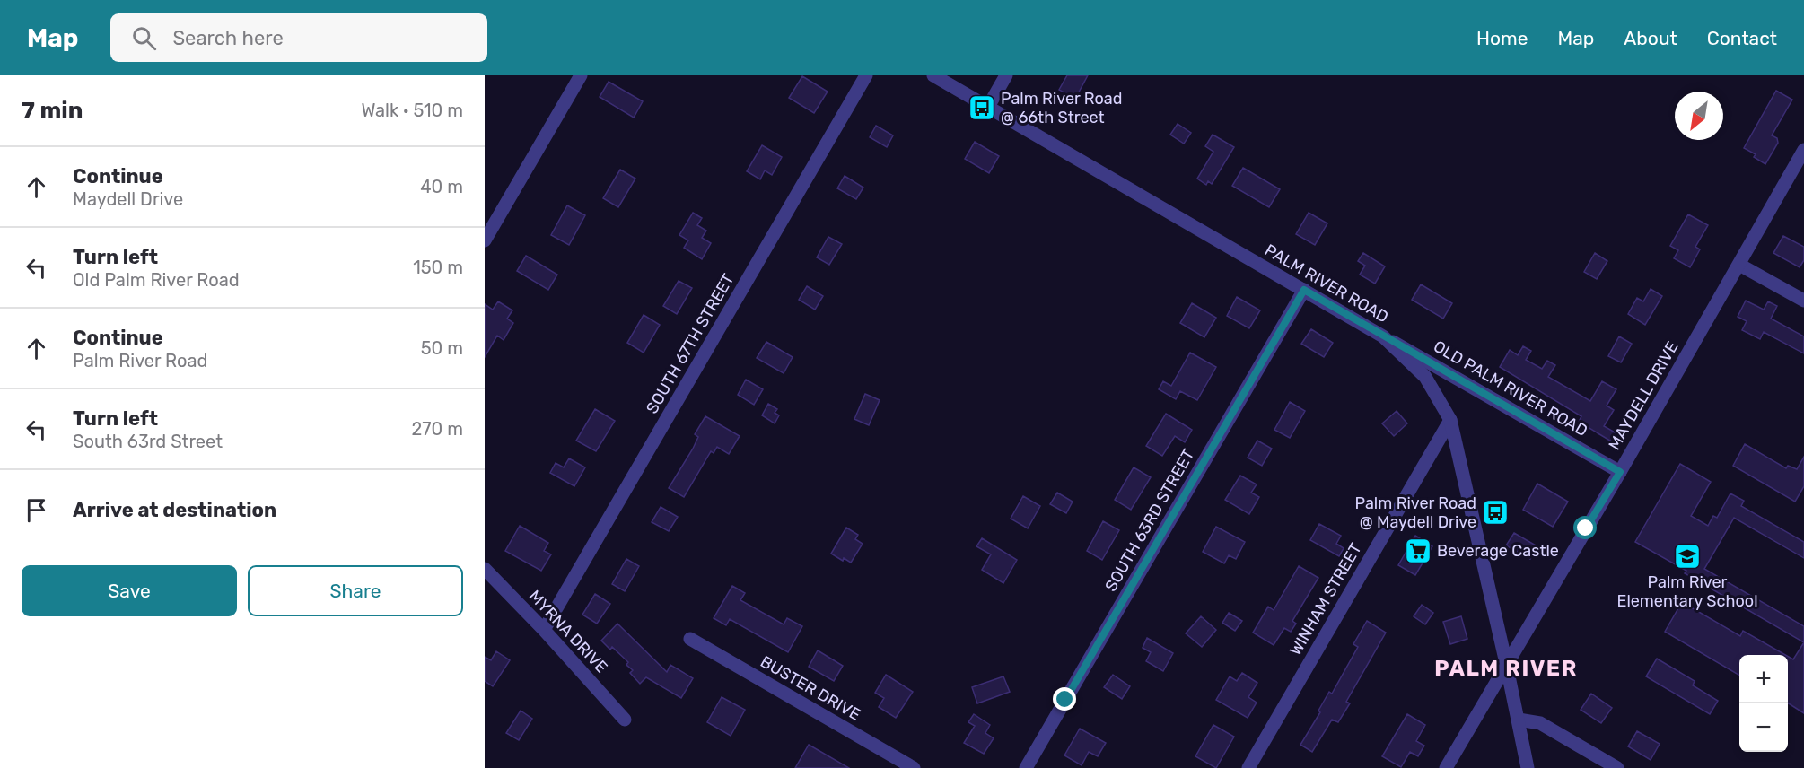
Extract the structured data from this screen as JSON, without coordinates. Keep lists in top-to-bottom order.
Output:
{
  "streets": {
    "street": [
      "PALM RIVER ROAD",
      "SOUTH 67TH STREET",
      "OLD PALM RIVER ROAD",
      "MAYDELL DRIVE",
      "SOUTH 63RD STREET",
      "WINHAM STREET",
      "MYRNA DRIVE",
      "BUSTER DRIVE"
    ]
  },
  "crossings": [
    ["PALM RIVER ROAD", "OLD PALM RIVER ROAD"],
    ["PALM RIVER ROAD", "MAYDELL DRIVE"],
    ["PALM RIVER ROAD", "SOUTH 63RD STREET"],
    ["PALM RIVER ROAD", "WINHAM STREET"],
    ["SOUTH 67TH STREET", "MYRNA DRIVE"],
    ["OLD PALM RIVER ROAD", "MAYDELL DRIVE"]
  ],
  "districts": ["PALM RIVER"],
  "places": {
    "bus stop": ["Palm River Road @ 66th Street", "Palm River Road @ Maydell Drive"],
    "supermarket": ["Beverage Castle"],
    "school or university": ["Palm River Elementary School"]
  },
  "north": "bottom left",
  "page": {
    "header": "Map",
    "search": "Search here",
    "nav": [
      "Home",
      "Map",
      "About",
      "Contact"
    ],
    "heading": ["7 min", "Walk · 510 m"],
    "list": [
      ["Continue", "Maydell Drive", "40 m"],
      ["Turn left", "Old Palm River Road", "150 m"],
      ["Continue", "Palm River Road", "50 m"],
      ["Turn left", "South 63rd Street", "270 m"],
      "Arrive at destination"
    ],
    "buttons": ["Save", "Share"],
    "map_buttons": ["+", "−"]
  }
}
